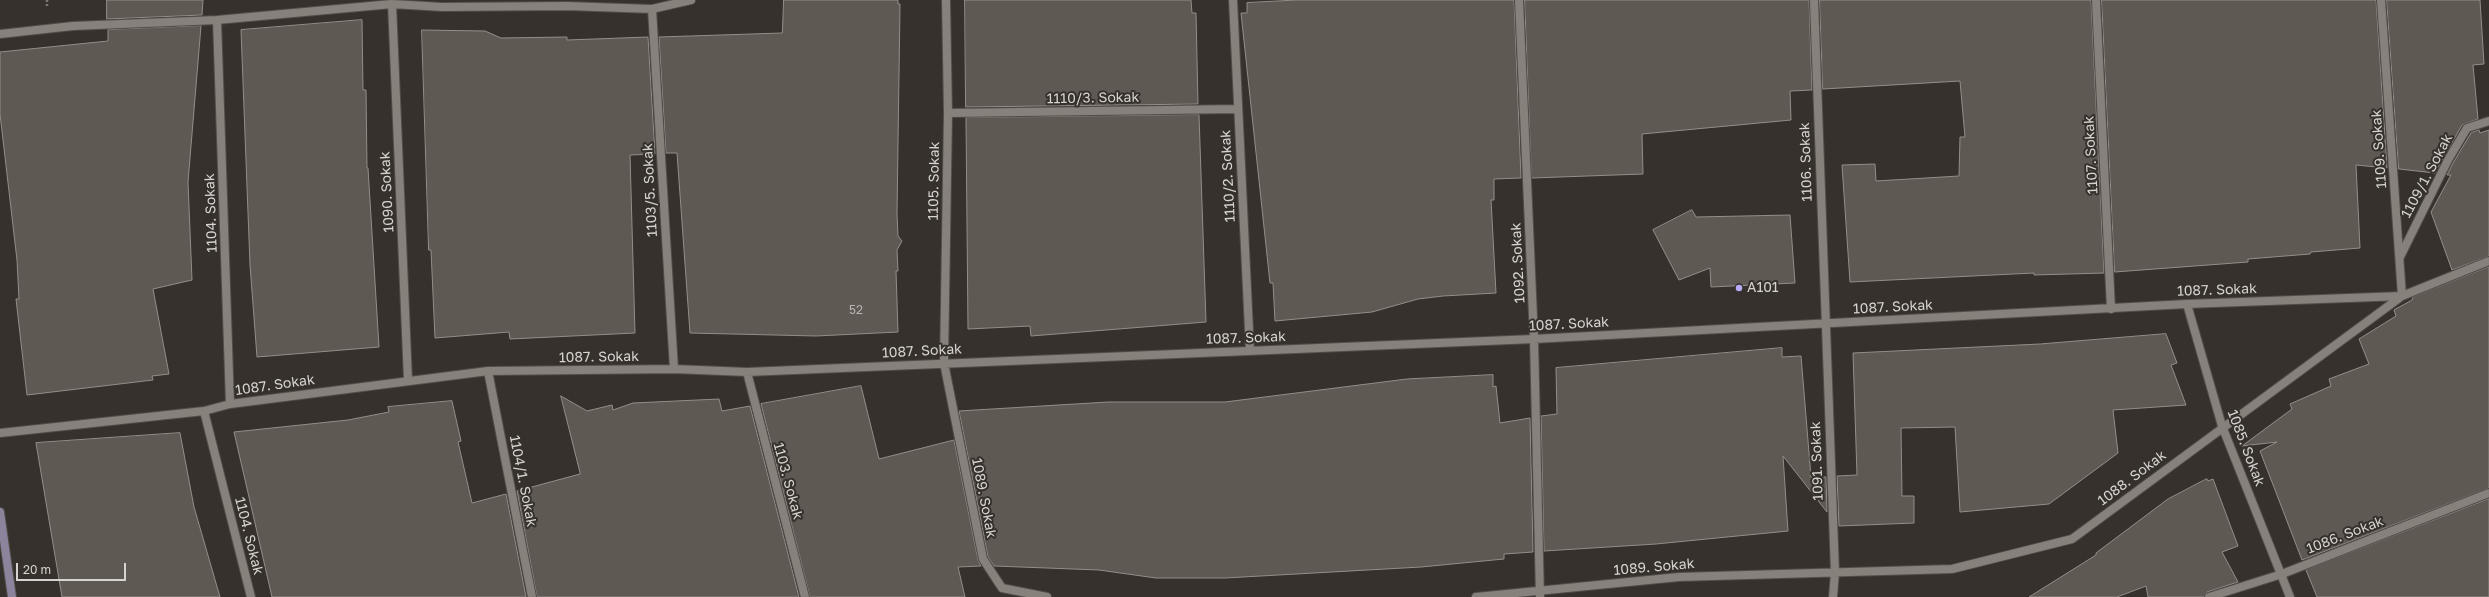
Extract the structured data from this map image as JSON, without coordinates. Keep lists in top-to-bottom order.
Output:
{
  "streets": {
    "street": [
      "1110/3. Sokak",
      "1109. Sokak",
      "1107. Sokak",
      "1106. Sokak",
      "1110/2. Sokak",
      "1109/1. Sokak",
      "1105. Sokak",
      "1103/5. Sokak",
      "1090. Sokak",
      "1104. Sokak",
      "1092. Sokak",
      "1087. Sokak",
      "1085. Sokak",
      "1091. Sokak",
      "1088. Sokak",
      "1104/1. Sokak",
      "1103. Sokak",
      "1089. Sokak",
      "1086. Sokak"
    ]
  },
  "crossings": [
    ["1110/3. Sokak", "1110/2. Sokak"],
    ["1110/3. Sokak", "1105. Sokak"],
    ["1109. Sokak", "1109/1. Sokak"],
    ["1109. Sokak", "1087. Sokak"],
    ["1109. Sokak", "1088. Sokak"],
    ["1107. Sokak", "1087. Sokak"],
    ["1106. Sokak", "1087. Sokak"],
    ["1106. Sokak", "1091. Sokak"],
    ["1110/2. Sokak", "1087. Sokak"],
    ["1105. Sokak", "1087. Sokak"],
    ["1105. Sokak", "1089. Sokak"],
    ["1103/5. Sokak", "1087. Sokak"],
    ["1090. Sokak", "1087. Sokak"],
    ["1104. Sokak", "1087. Sokak"],
    ["1092. Sokak", "1087. Sokak"],
    ["1092. Sokak", "1089. Sokak"],
    ["1087. Sokak", "1085. Sokak"],
    ["1087. Sokak", "1091. Sokak"],
    ["1087. Sokak", "1088. Sokak"],
    ["1087. Sokak", "1104/1. Sokak"],
    ["1087. Sokak", "1103. Sokak"],
    ["1087. Sokak", "1089. Sokak"],
    ["1085. Sokak", "1088. Sokak"],
    ["1085. Sokak", "1086. Sokak"],
    ["1091. Sokak", "1088. Sokak"],
    ["1091. Sokak", "1089. Sokak"],
    ["1088. Sokak", "1089. Sokak"]
  ],
  "places": ["A101"],
  "house_numbers": ["52"],
  "scale_bar": "20 m"
}
